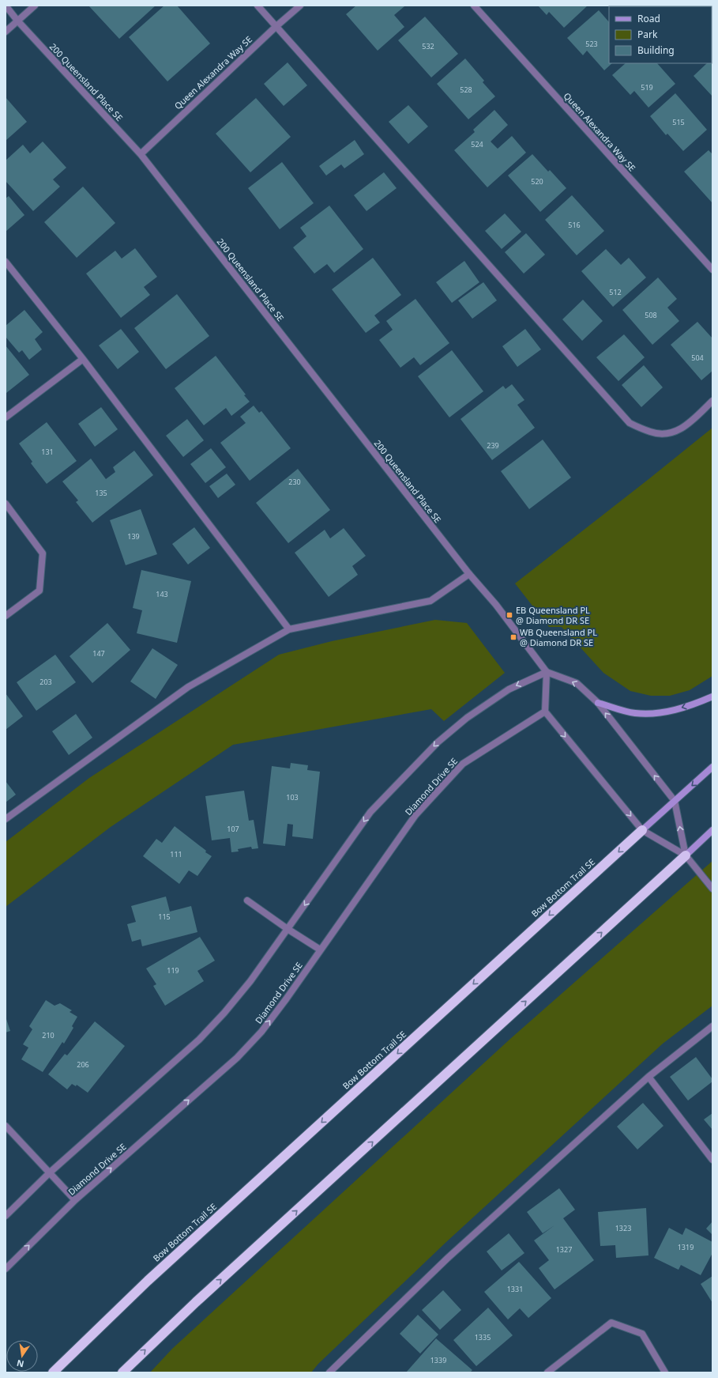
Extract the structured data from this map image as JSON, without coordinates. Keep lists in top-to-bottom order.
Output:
{
  "streets": {
    "highway": ["Bow Bottom Trail SE"],
    "street": ["Queen Alexandra Way SE", "200 Queensland Place SE", "Diamond Drive SE"]
  },
  "crossings": [
    ["Queen Alexandra Way SE", "200 Queensland Place SE"]
  ],
  "one_way": ["Bow Bottom Trail SE"],
  "places": {
    "transit": ["EB Queensland PL @ Diamond DR SE", "WB Queensland PL @ Diamond DR SE"]
  },
  "house_numbers": [
    "523",
    "532",
    "519",
    "528",
    "515",
    "524",
    "520",
    "516",
    "512",
    "508",
    "504",
    "239",
    "131",
    "230",
    "135",
    "139",
    "143",
    "147",
    "203",
    "103",
    "107",
    "111",
    "115",
    "119",
    "210",
    "206",
    "1323",
    "1319",
    "1327",
    "1331",
    "1335",
    "1339"
  ],
  "legend": ["Road", "Park", "Building"],
  "north": "bottom"
}
